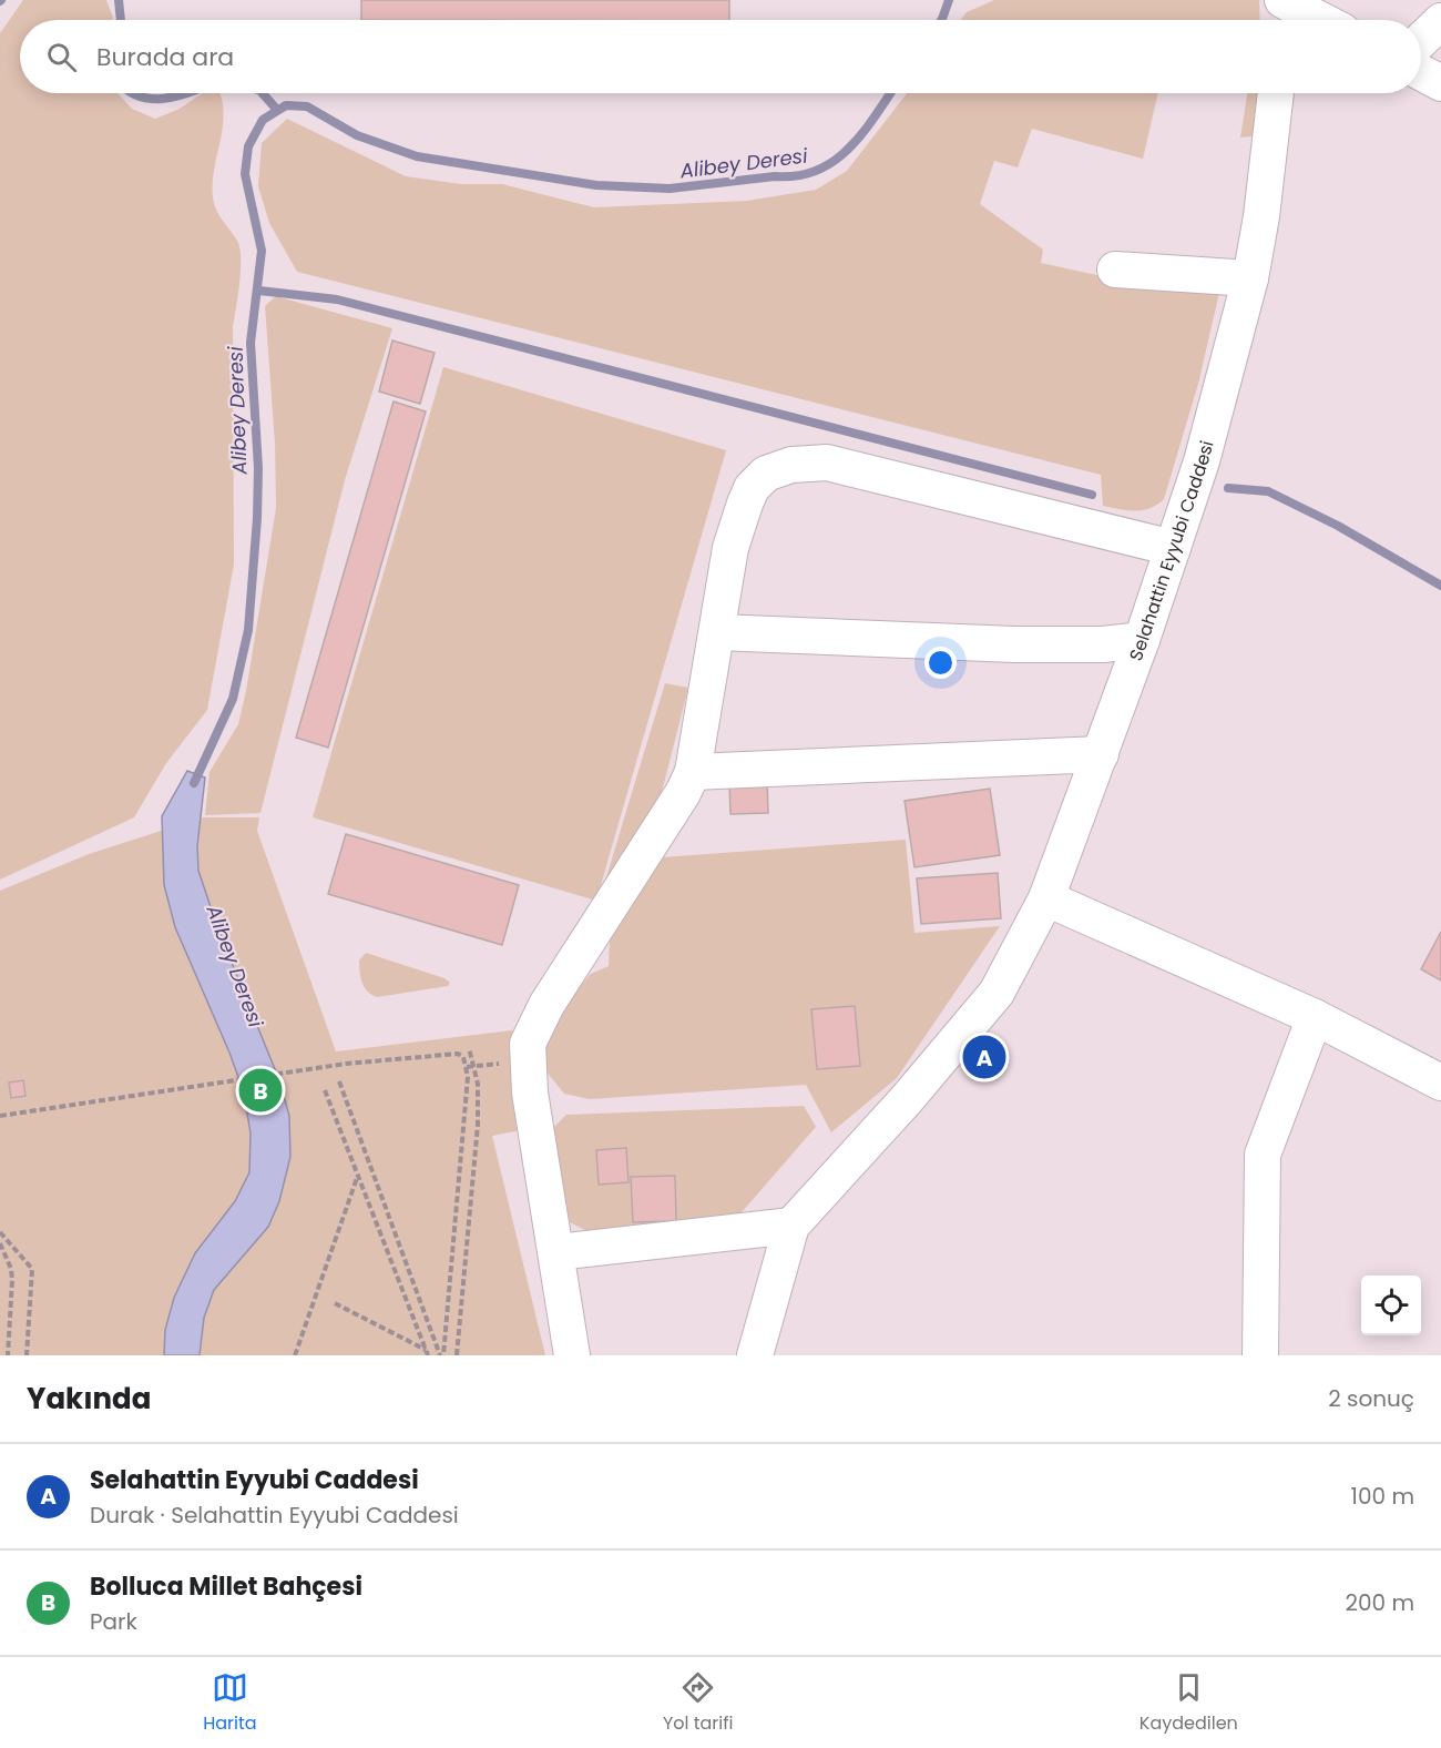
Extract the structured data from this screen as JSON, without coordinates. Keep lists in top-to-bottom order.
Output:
{
  "streets": {
    "street": ["Selahattin Eyyubi Caddesi"]
  },
  "water": ["Alibey Deresi"],
  "page": {
    "search": "Burada ara",
    "pins": ["A", "B"],
    "heading": ["Yakında", "2 sonuç"],
    "list": [
      {
        "mark": "A",
        "name": "Selahattin Eyyubi Caddesi",
        "note": "Durak · Selahattin Eyyubi Caddesi",
        "value": "100 m"
      },
      {
        "mark": "B",
        "name": "Bolluca Millet Bahçesi",
        "note": "Park",
        "value": "200 m"
      }
    ],
    "nav": ["Harita", "Yol tarifi", "Kaydedilen"]
  }
}
